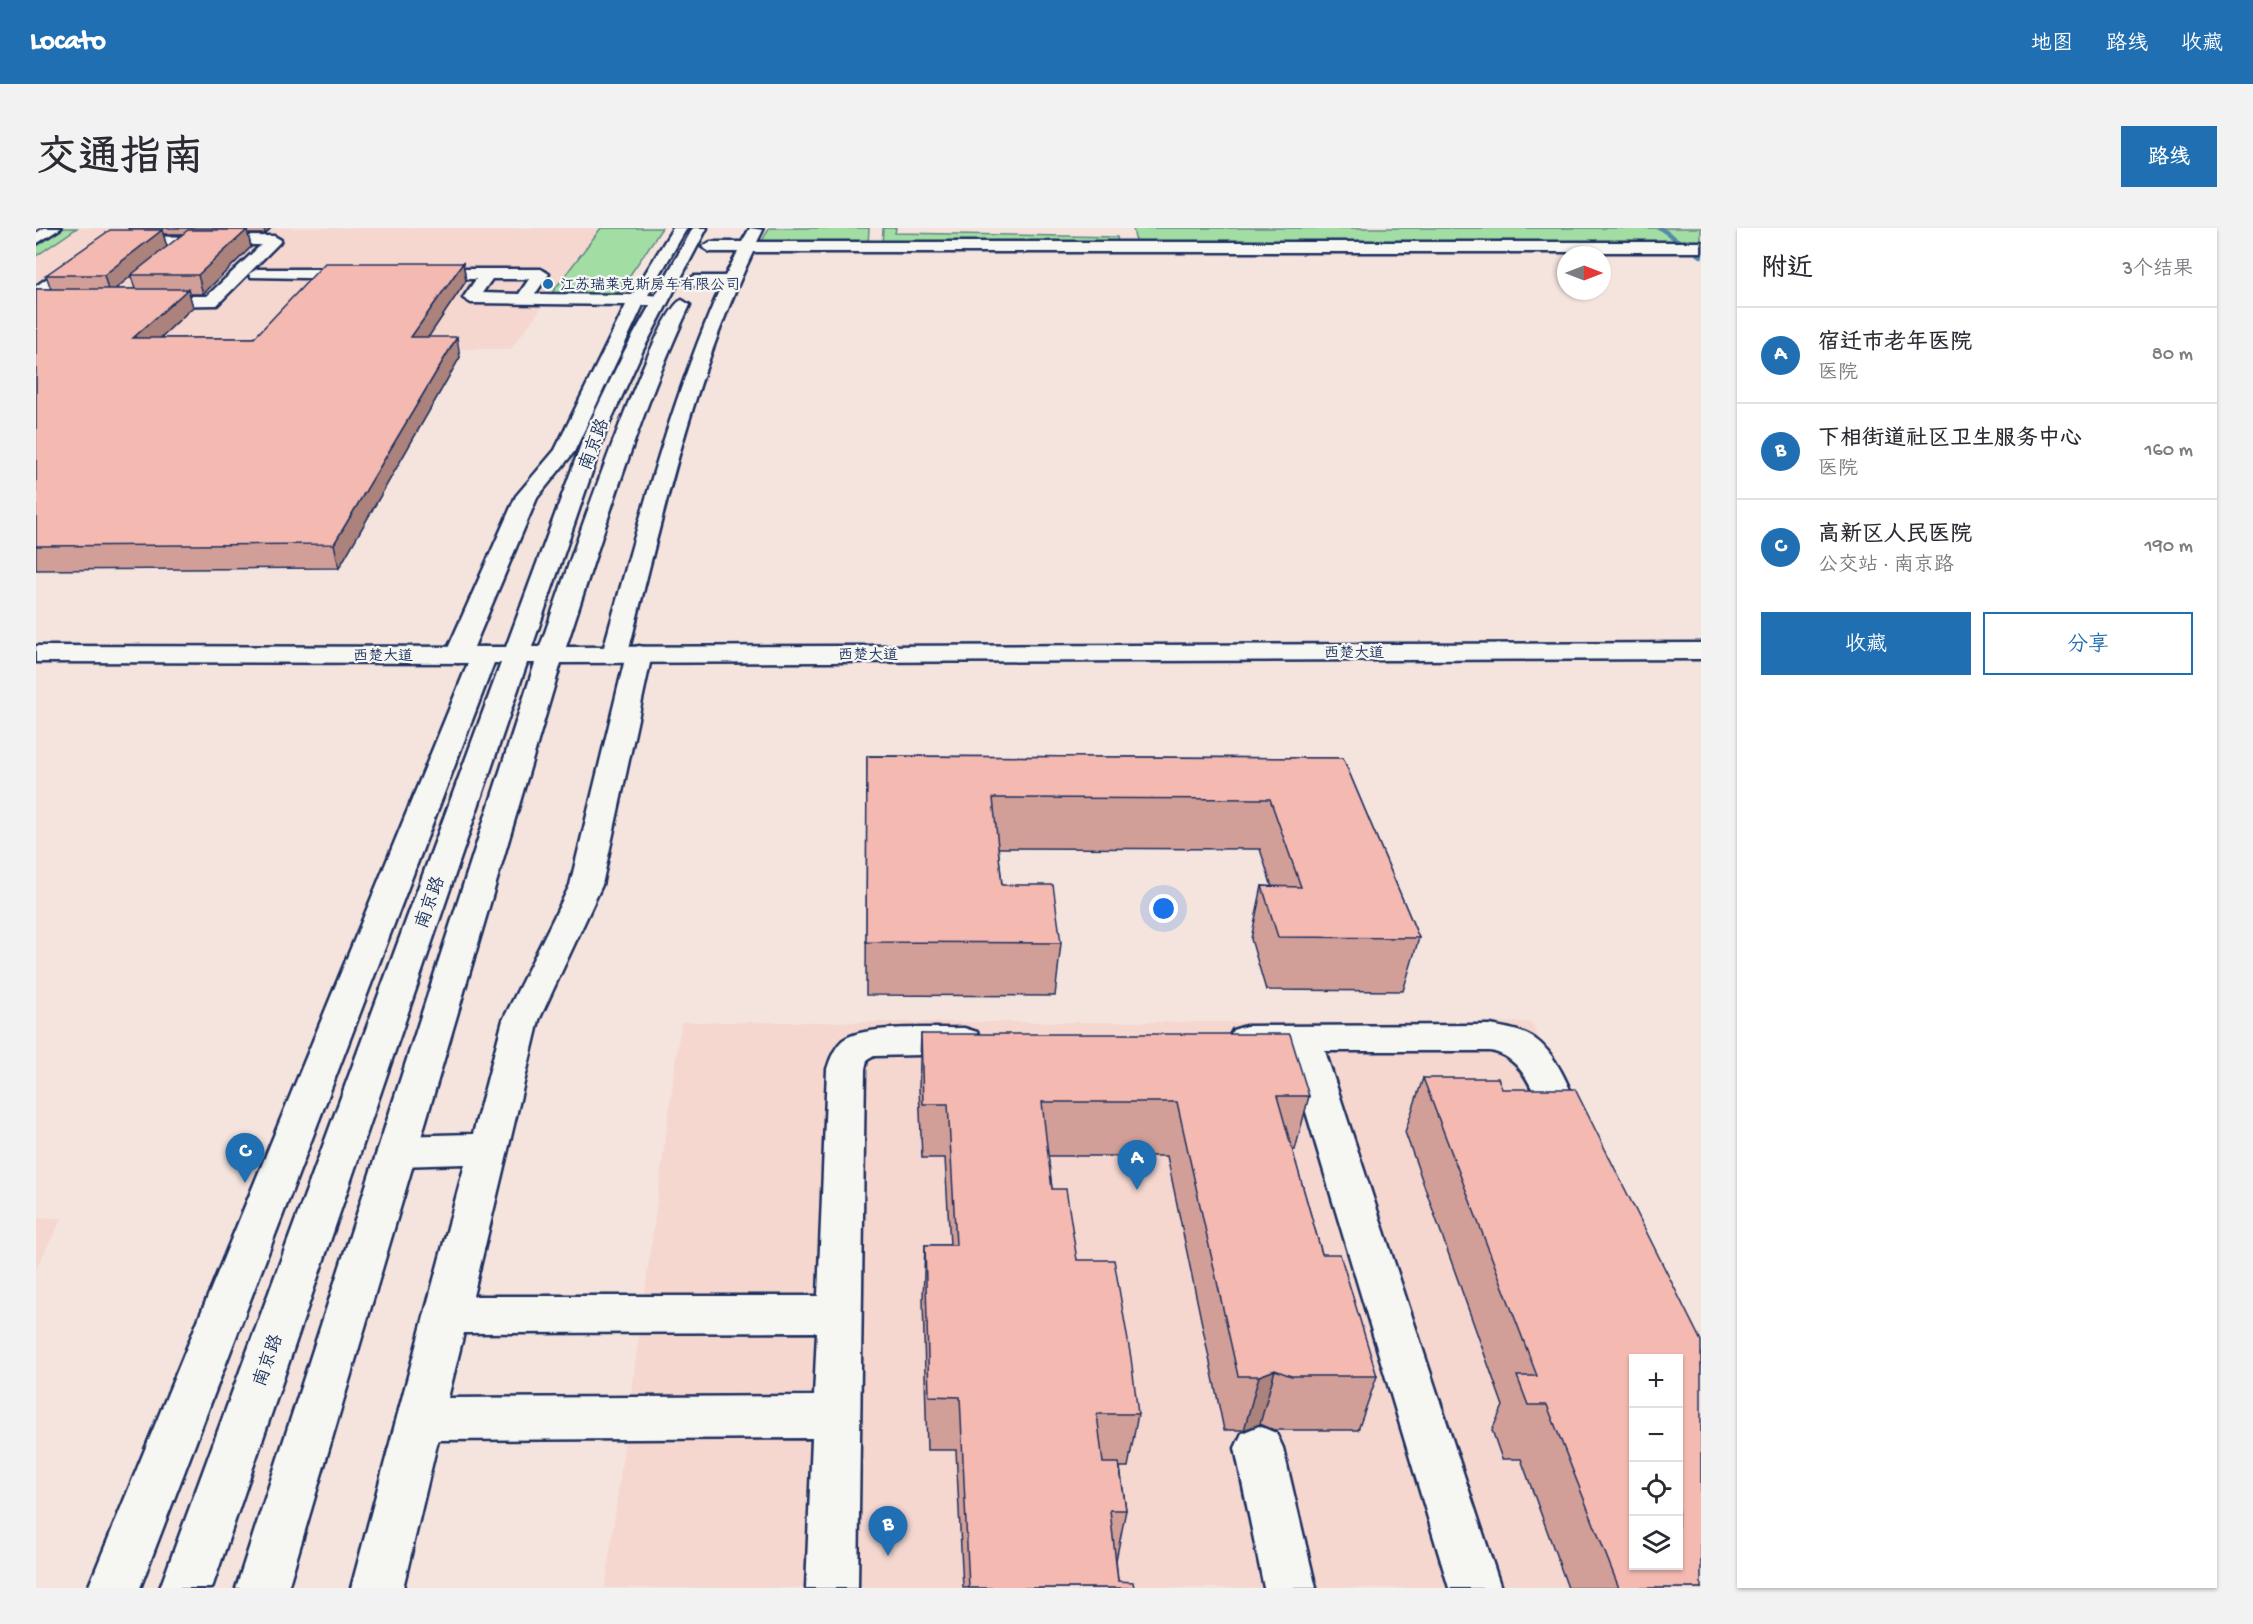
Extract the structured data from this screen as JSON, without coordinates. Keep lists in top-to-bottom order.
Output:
{
  "streets": {
    "main road": ["南京路", "西楚大道"]
  },
  "crossings": [
    ["南京路", "西楚大道"]
  ],
  "places": ["江苏瑞莱克斯房车有限公司"],
  "north": "right",
  "page": {
    "header": "Locato",
    "nav": ["地图", "路线", "收藏"],
    "title": "交通指南",
    "buttons": [
      "路线",
      ["收藏", "分享"]
    ],
    "heading": ["附近", "3个结果"],
    "list": [
      {
        "mark": "A",
        "name": "宿迁市老年医院",
        "note": "医院",
        "value": "80 m"
      },
      {
        "mark": "B",
        "name": "下相街道社区卫生服务中心",
        "note": "医院",
        "value": "160 m"
      },
      {
        "mark": "C",
        "name": "高新区人民医院",
        "note": "公交站 · 南京路",
        "value": "190 m"
      }
    ],
    "pins": ["C", "A", "B"],
    "map_buttons": ["+", "−"]
  }
}
